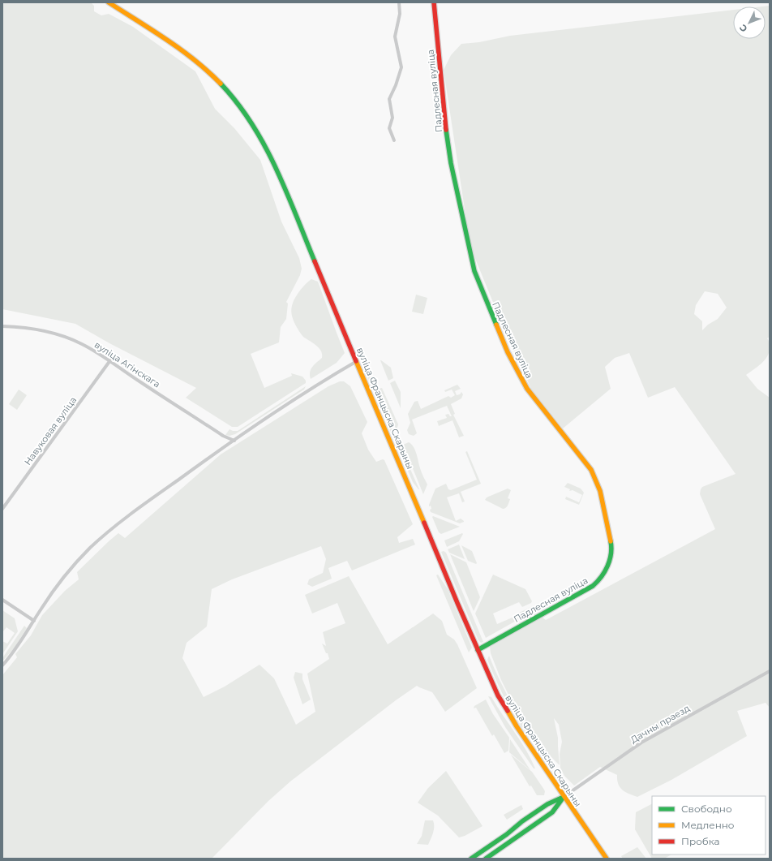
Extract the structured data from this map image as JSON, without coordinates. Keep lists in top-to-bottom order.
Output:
{
  "streets": {
    "main road": ["Падлесная вуліца", "вуліца Францыска Скарыны"],
    "street": ["вуліца Агінскага", "Навуковая вуліца", "Дачны праезд"]
  },
  "crossings": [
    ["Падлесная вуліца", "вуліца Францыска Скарыны"],
    ["вуліца Агінскага", "Навуковая вуліца"],
    ["вуліца Францыска Скарыны", "Дачны праезд"]
  ],
  "legend": ["Свободно", "Медленно", "Пробка"],
  "north": "bottom left"
}
